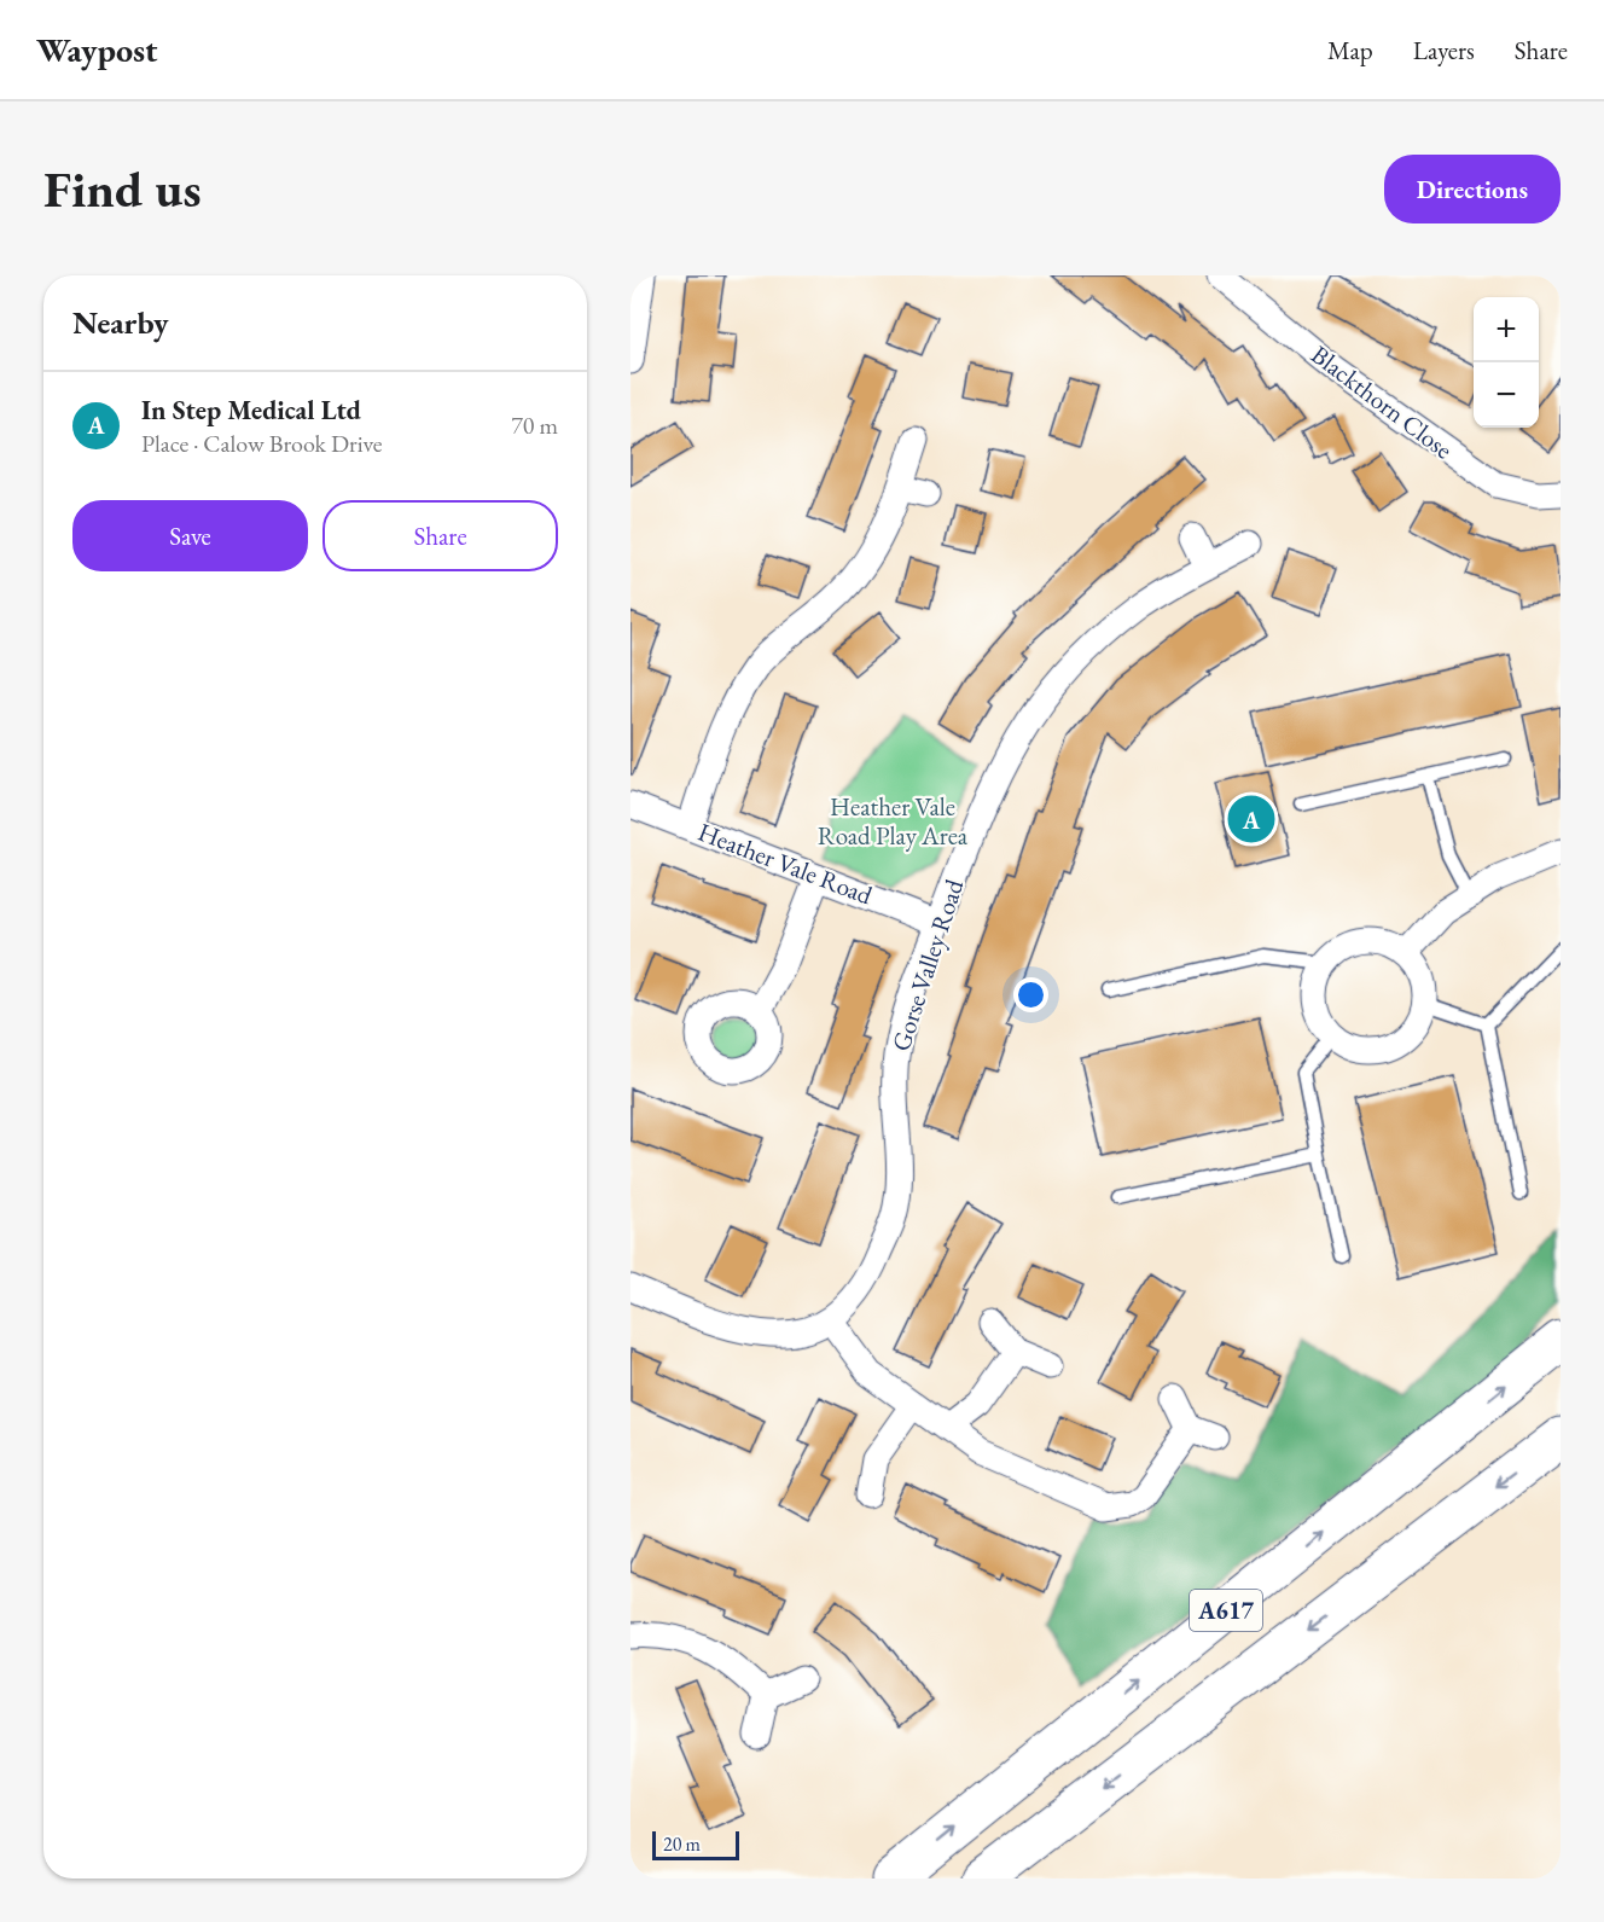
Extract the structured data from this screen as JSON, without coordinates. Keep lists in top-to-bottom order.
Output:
{
  "streets": {
    "highway": ["A617"],
    "street": ["Blackthorn Close", "Heather Vale Road", "Gorse Valley Road"]
  },
  "crossings": [
    ["Heather Vale Road", "Gorse Valley Road"]
  ],
  "parks": ["Heather Vale Road Play Area"],
  "scale_bar": "20 m",
  "page": {
    "header": "Waypost",
    "nav": ["Map", "Layers", "Share"],
    "buttons": [
      "Directions",
      ["Save", "Share"]
    ],
    "title": "Find us",
    "heading": "Nearby",
    "map_buttons": ["+", "−"],
    "list": [
      {
        "mark": "A",
        "name": "In Step Medical Ltd",
        "note": "Place · Calow Brook Drive",
        "value": "70 m"
      }
    ],
    "pins": "A",
    "scale": "20 m"
  }
}
